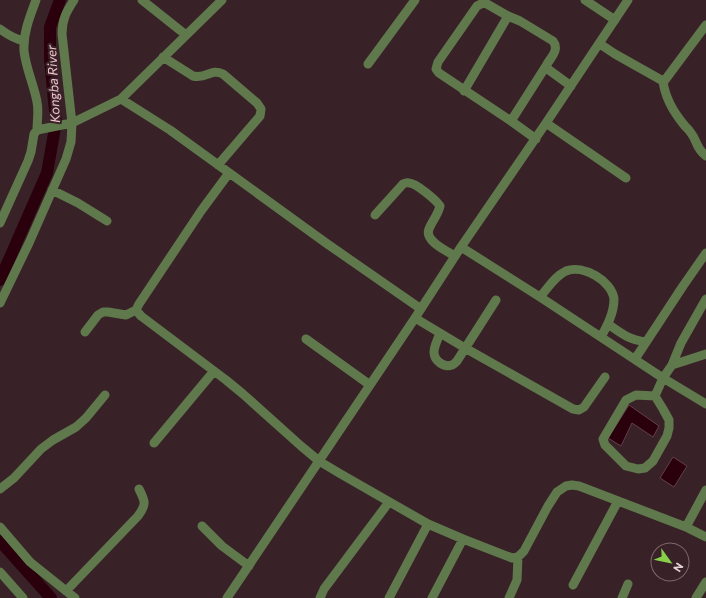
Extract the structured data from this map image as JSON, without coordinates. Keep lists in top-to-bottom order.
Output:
{
  "water": ["Kongba River"],
  "north": "bottom right"
}
